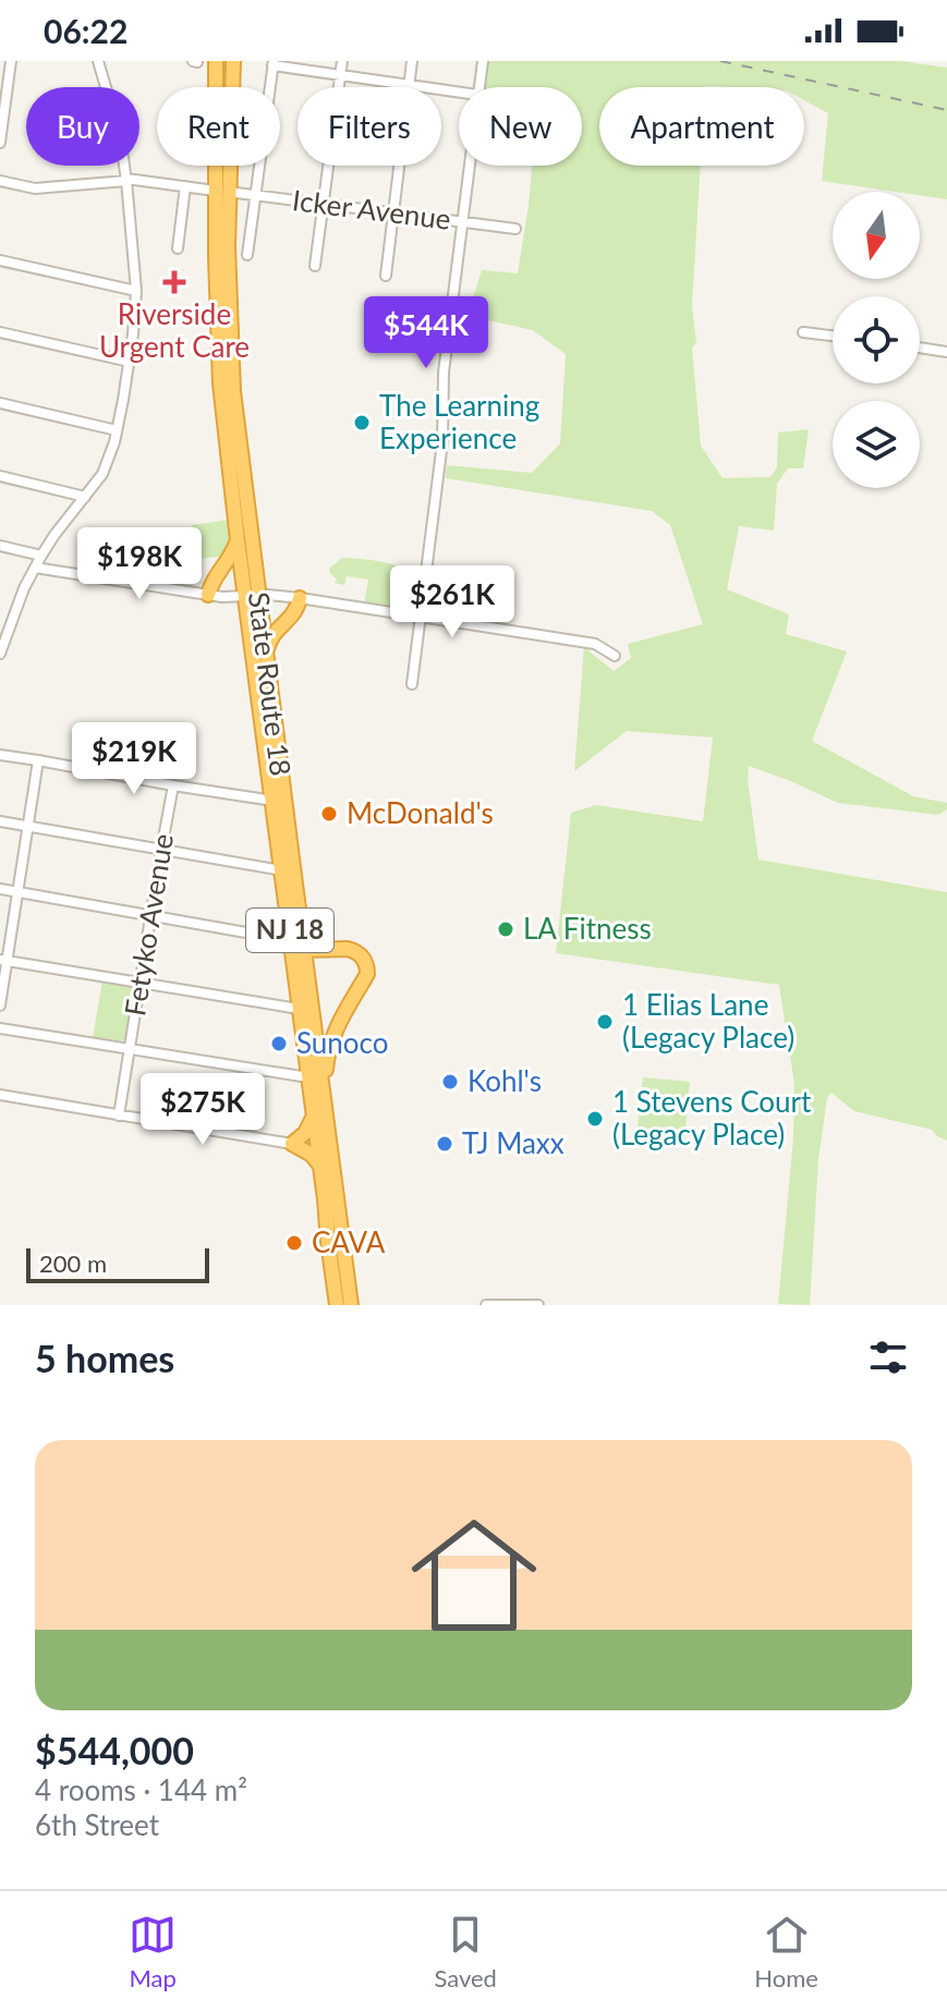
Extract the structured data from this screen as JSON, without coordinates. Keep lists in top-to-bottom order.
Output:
{
  "streets": {
    "highway": ["State Route 18", "NJ 18"],
    "street": ["Icker Avenue", "Fetyko Avenue"]
  },
  "crossings": [
    ["Icker Avenue", "State Route 18"]
  ],
  "places": {
    "health": ["Riverside Urgent Care"],
    "other": [
      "The Learning Experience",
      "McDonald's",
      "LA Fitness",
      "1 Elias Lane (Legacy Place)",
      "Sunoco",
      "Kohl's",
      "1 Stevens Court (Legacy Place)",
      "TJ Maxx",
      "CAVA"
    ]
  },
  "scale_bar": "200 m",
  "north": "bottom",
  "page": {
    "status": "06:22",
    "chip": [
      "Buy",
      "Rent",
      "Filters",
      "New",
      "Apartment"
    ],
    "price": [
      "$544K",
      "$198K",
      "$261K",
      "$219K",
      "$275K"
    ],
    "scale": "200 m",
    "heading": "5 homes",
    "list": [
      {
        "name": "$544,000",
        "note": "4 rooms · 144 m² · 6th Street"
      }
    ],
    "tabs": ["Map", "Saved", "Home"]
  }
}
